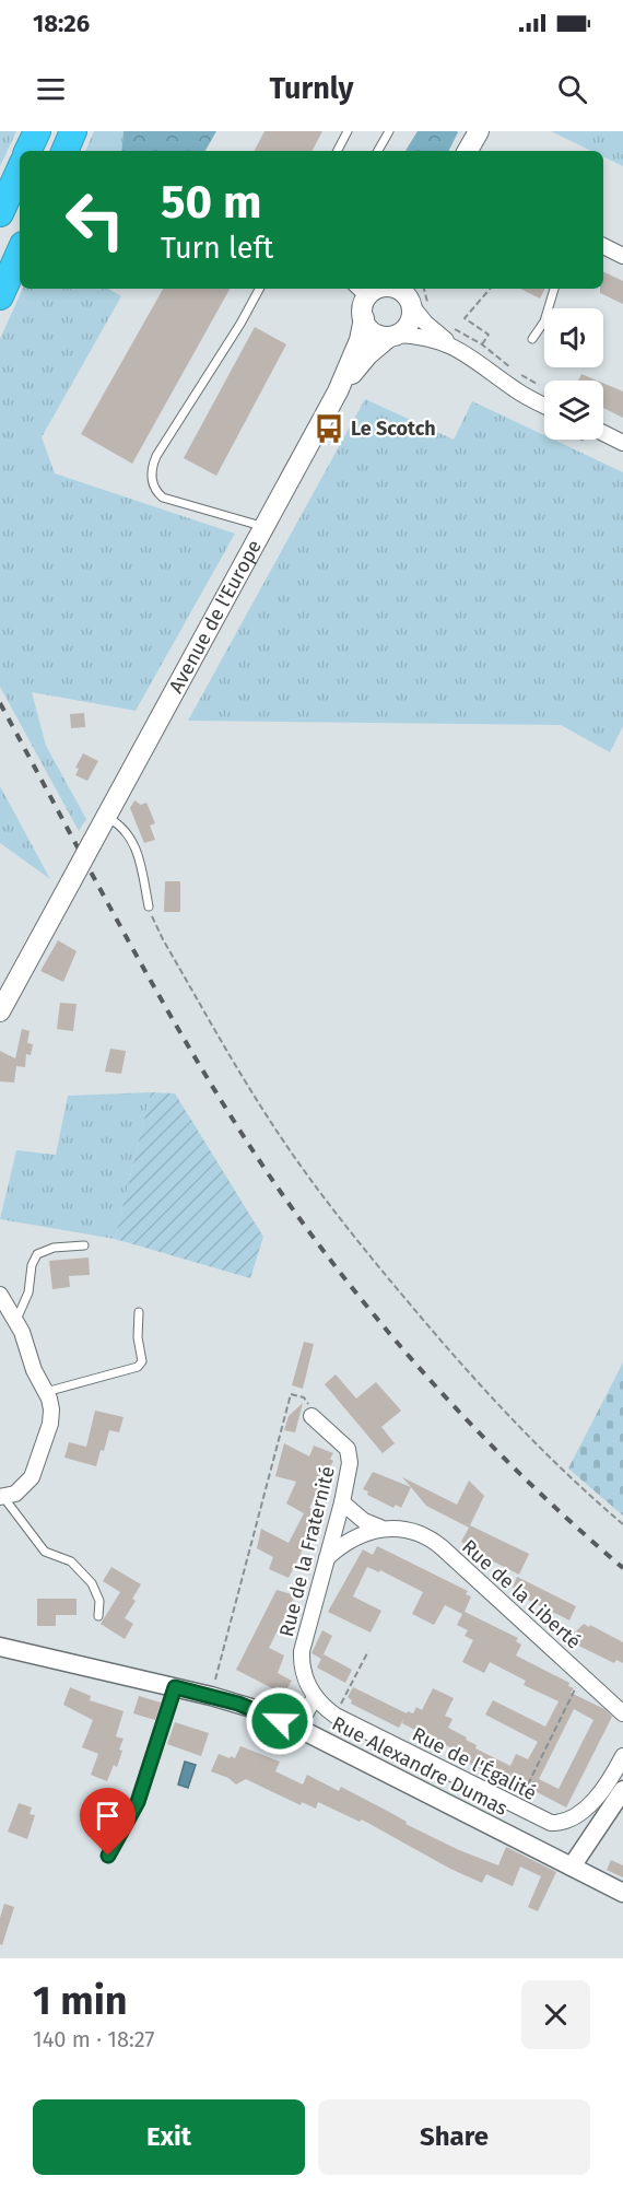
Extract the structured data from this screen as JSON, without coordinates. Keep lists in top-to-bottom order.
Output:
{
  "streets": {
    "main road": ["Avenue de l'Europe"],
    "street": [
      "Rue de la Fraternité",
      "Rue de la Liberté",
      "Rue de l'Égalité",
      "Rue Alexandre Dumas"
    ]
  },
  "crossings": [
    ["Rue de la Fraternité", "Rue de la Liberté"],
    ["Rue de la Fraternité", "Rue de l'Égalité"]
  ],
  "places": {
    "bus stop": ["Le Scotch"]
  },
  "page": {
    "status": "18:26",
    "header": "Turnly",
    "turn": ["50 m", "Turn left"],
    "heading": ["1 min", "140 m · 18:27"],
    "buttons": ["Exit", "Share"]
  }
}
